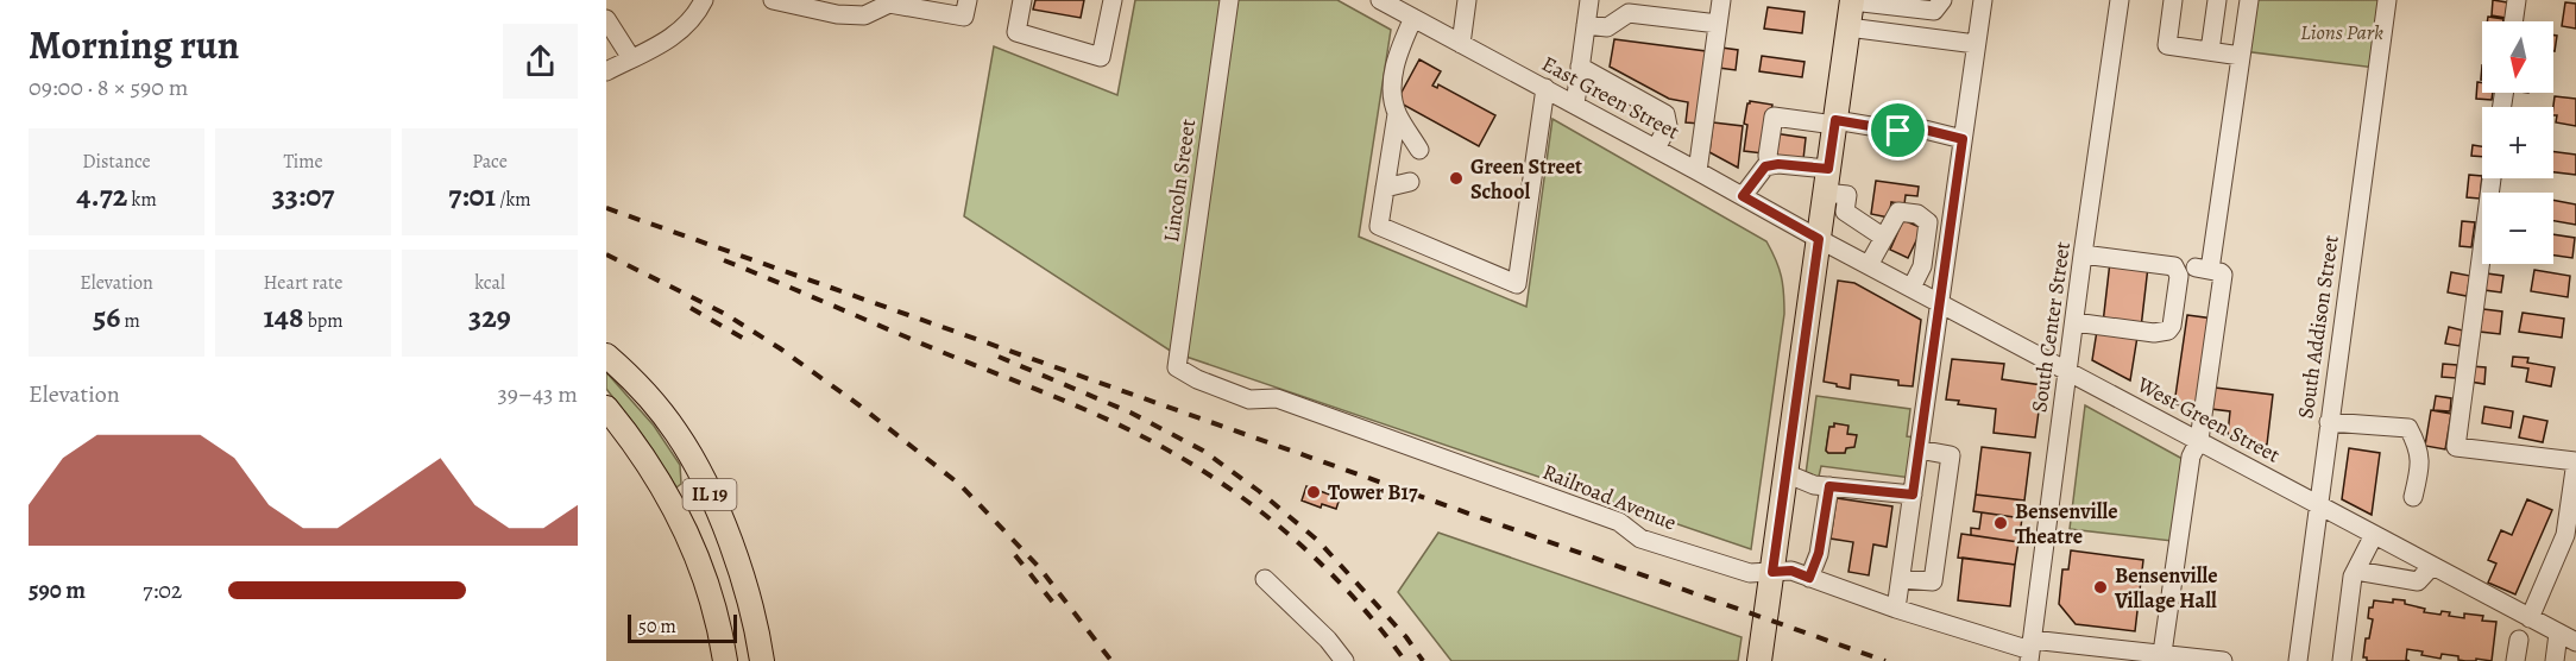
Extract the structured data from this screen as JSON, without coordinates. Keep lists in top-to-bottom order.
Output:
{
  "streets": {
    "main road": ["IL 19"],
    "street": [
      "East Green Street",
      "Lincoln Sreeet",
      "South Center Street",
      "South Addison Street",
      "West Green Street",
      "Railroad Avenue"
    ]
  },
  "crossings": [
    ["East Green Street", "West Green Street"],
    ["Lincoln Sreeet", "Railroad Avenue"],
    ["South Center Street", "West Green Street"],
    ["South Center Street", "Railroad Avenue"],
    ["South Addison Street", "West Green Street"]
  ],
  "parks": ["Lions Park"],
  "places": [
    "Green Street School",
    "Tower B17",
    "Bensenville Theatre",
    "Bensenville Village Hall"
  ],
  "scale_bar": "50 m",
  "north": "bottom",
  "page": {
    "heading": ["Morning run", "09:00 · 8 × 590 m"],
    "map_buttons": ["+", "−"],
    "stats": [
      ["Distance", "4.72 km"],
      ["Time", "33:07"],
      ["Pace", "7:01 /km"],
      ["Elevation", "56 m"],
      ["Heart rate", "148 bpm"],
      ["kcal", "329"]
    ],
    "chart": ["Elevation", "39–43 m"],
    "list": [
      {
        "name": "590 m",
        "note": "7:02"
      }
    ],
    "scale": "50 m"
  }
}
